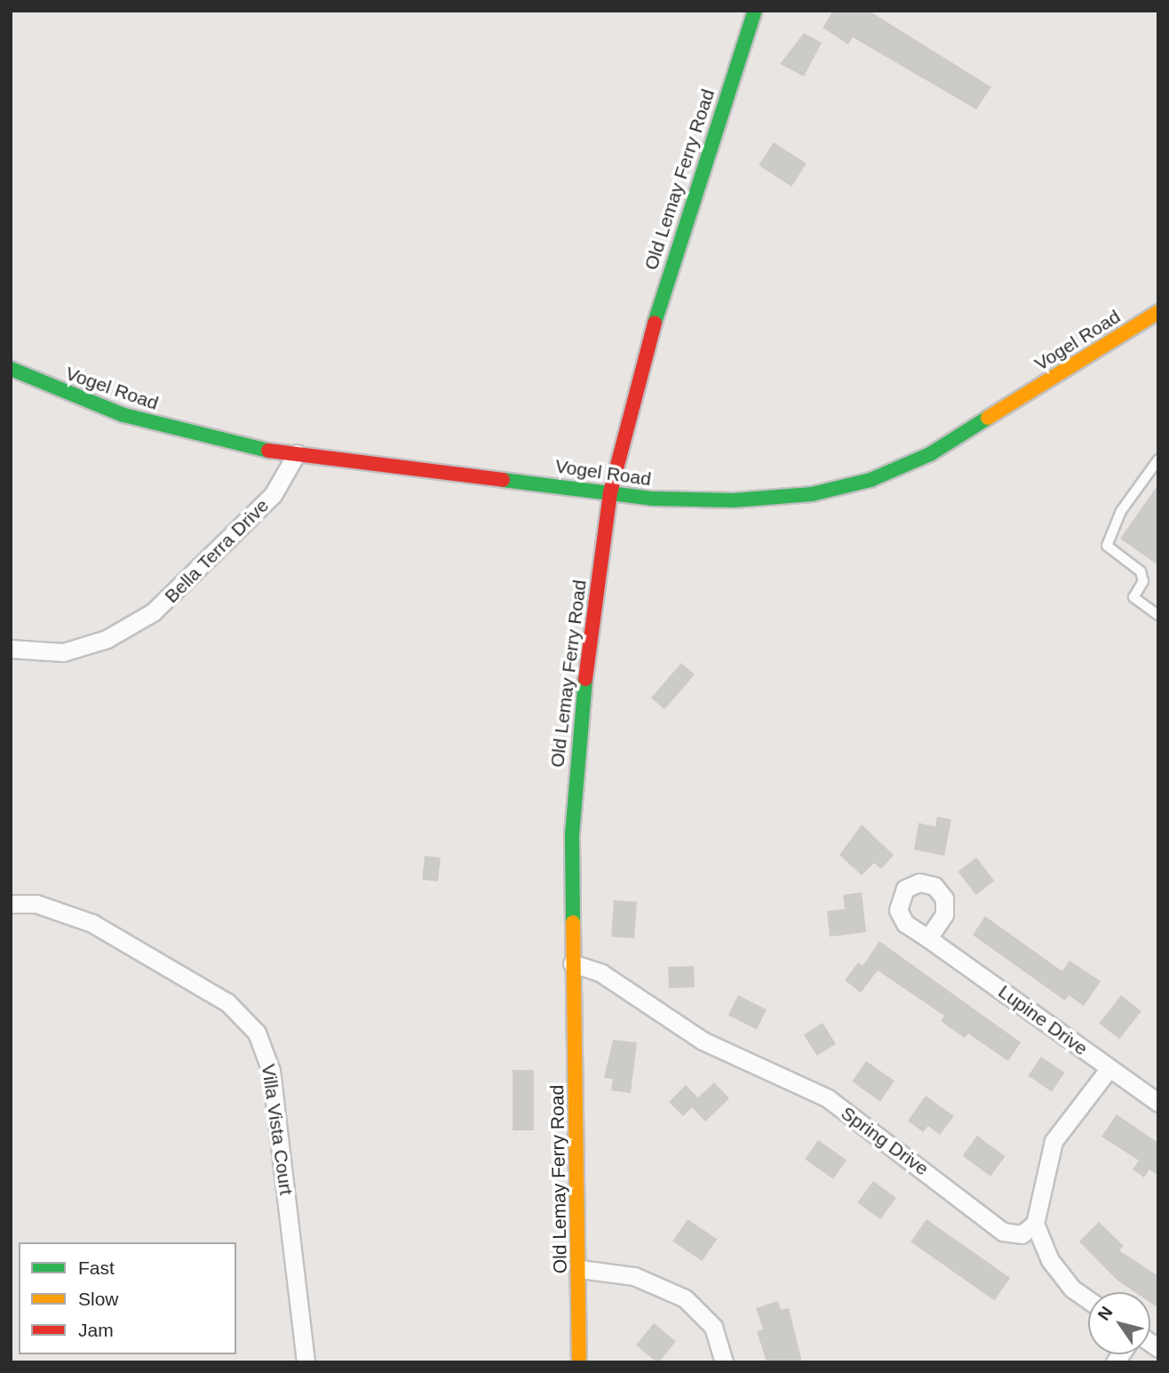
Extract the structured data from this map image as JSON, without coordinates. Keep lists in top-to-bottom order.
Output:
{
  "streets": {
    "main road": ["Old Lemay Ferry Road", "Vogel Road"],
    "street": [
      "Bella Terra Drive",
      "Lupine Drive",
      "Villa Vista Court",
      "Spring Drive"
    ]
  },
  "crossings": [
    ["Old Lemay Ferry Road", "Vogel Road"],
    ["Old Lemay Ferry Road", "Spring Drive"],
    ["Vogel Road", "Bella Terra Drive"]
  ],
  "legend": ["Fast", "Slow", "Jam"],
  "north": "top left"
}
